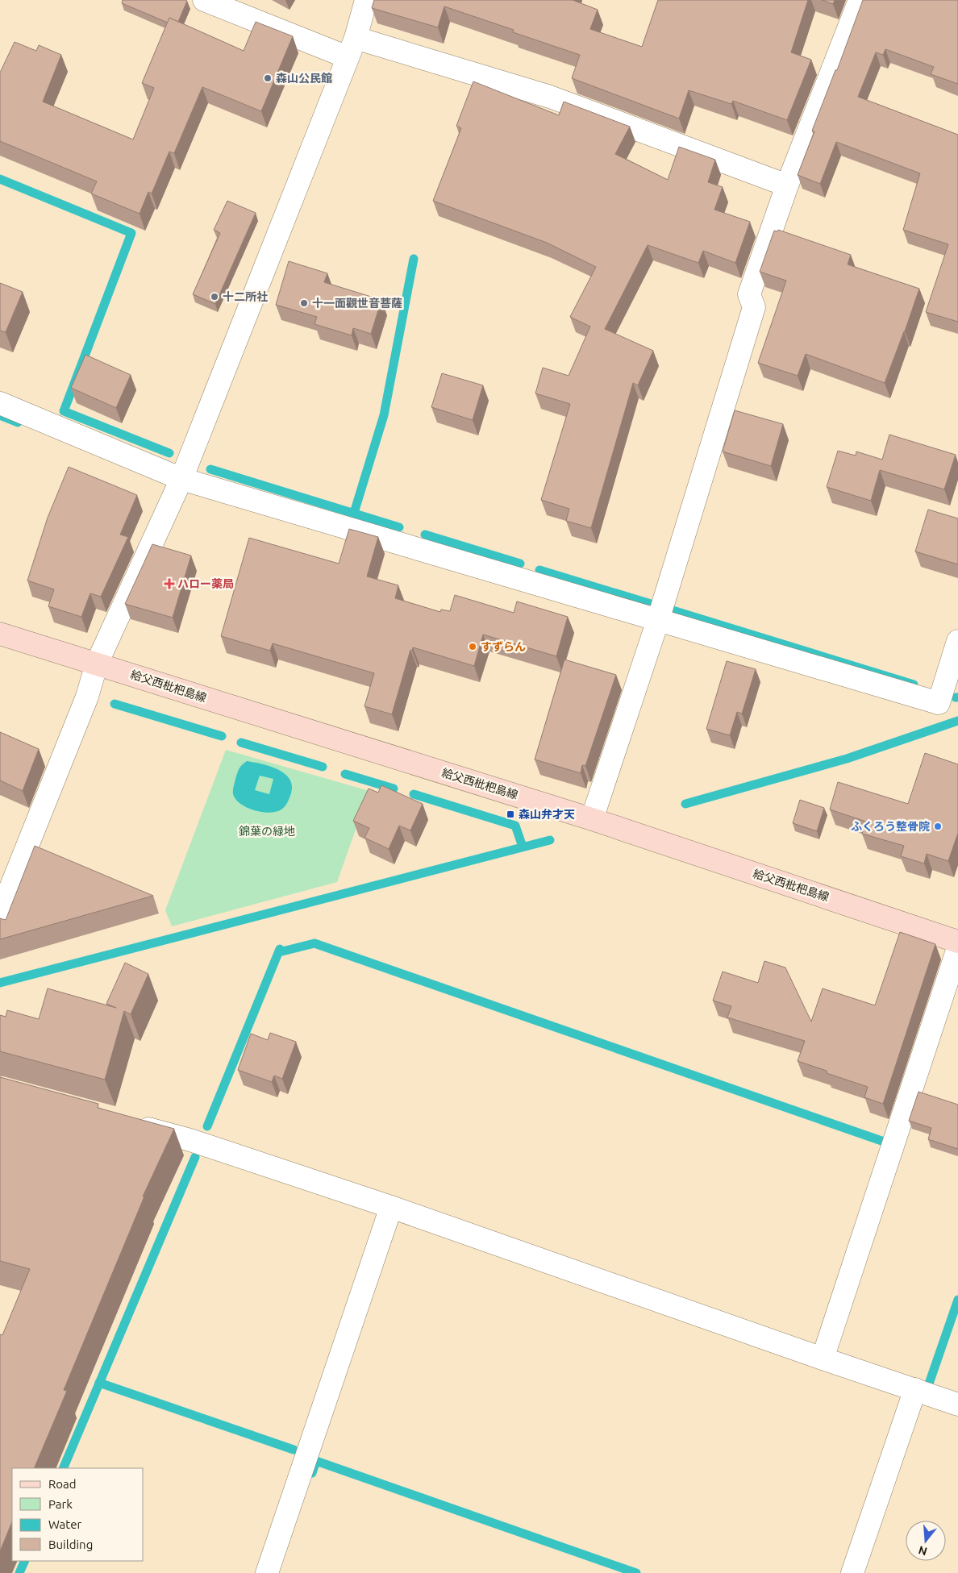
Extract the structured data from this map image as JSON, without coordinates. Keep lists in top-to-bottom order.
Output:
{
  "streets": {
    "main road": ["給父西枇杷島線"]
  },
  "parks": ["錦葉の緑地"],
  "places": {
    "other": [
      "森山公民館",
      "十二所社",
      "十一面觀世音菩薩",
      "すずらん",
      "ふくろう整骨院"
    ],
    "health": ["ハロー薬局"],
    "transit": ["森山弁才天"]
  },
  "legend": [
    "Road",
    "Park",
    "Water",
    "Building"
  ],
  "north": "bottom"
}
